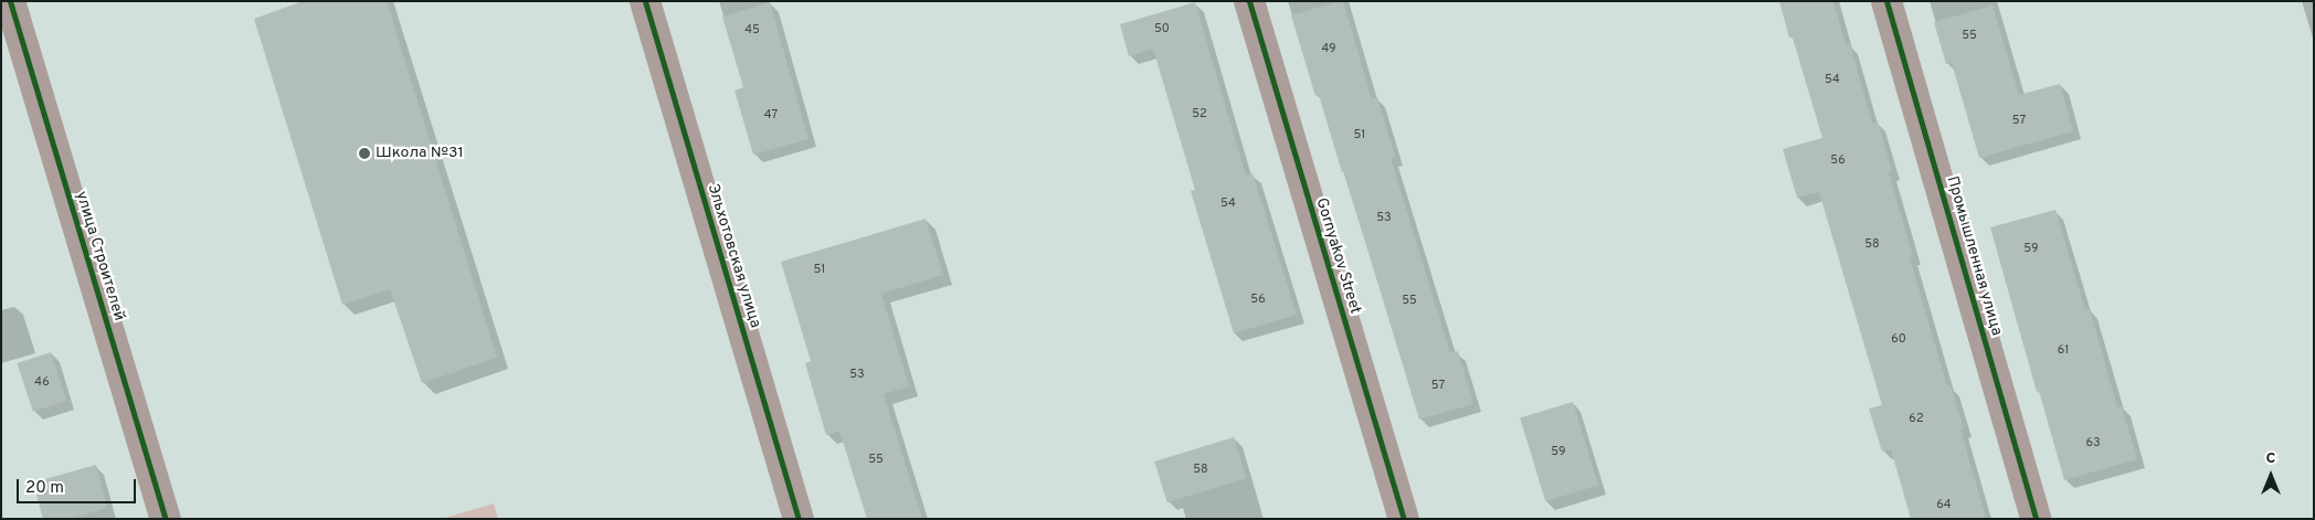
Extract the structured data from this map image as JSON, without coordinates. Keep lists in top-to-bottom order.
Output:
{
  "streets": {
    "street": [
      "улица Строителей",
      "Эльхотовская улица",
      "Gornyakov Street",
      "Промышленная улица"
    ]
  },
  "places": ["Школа №31"],
  "house_numbers": [
    "50",
    "45",
    "55",
    "49",
    "54",
    "52",
    "47",
    "57",
    "51",
    "56",
    "54",
    "53",
    "58",
    "59",
    "51",
    "56",
    "55",
    "60",
    "61",
    "53",
    "46",
    "57",
    "62",
    "63",
    "59",
    "55",
    "58",
    "64"
  ],
  "scale_bar": "20 m",
  "north": "top"
}
